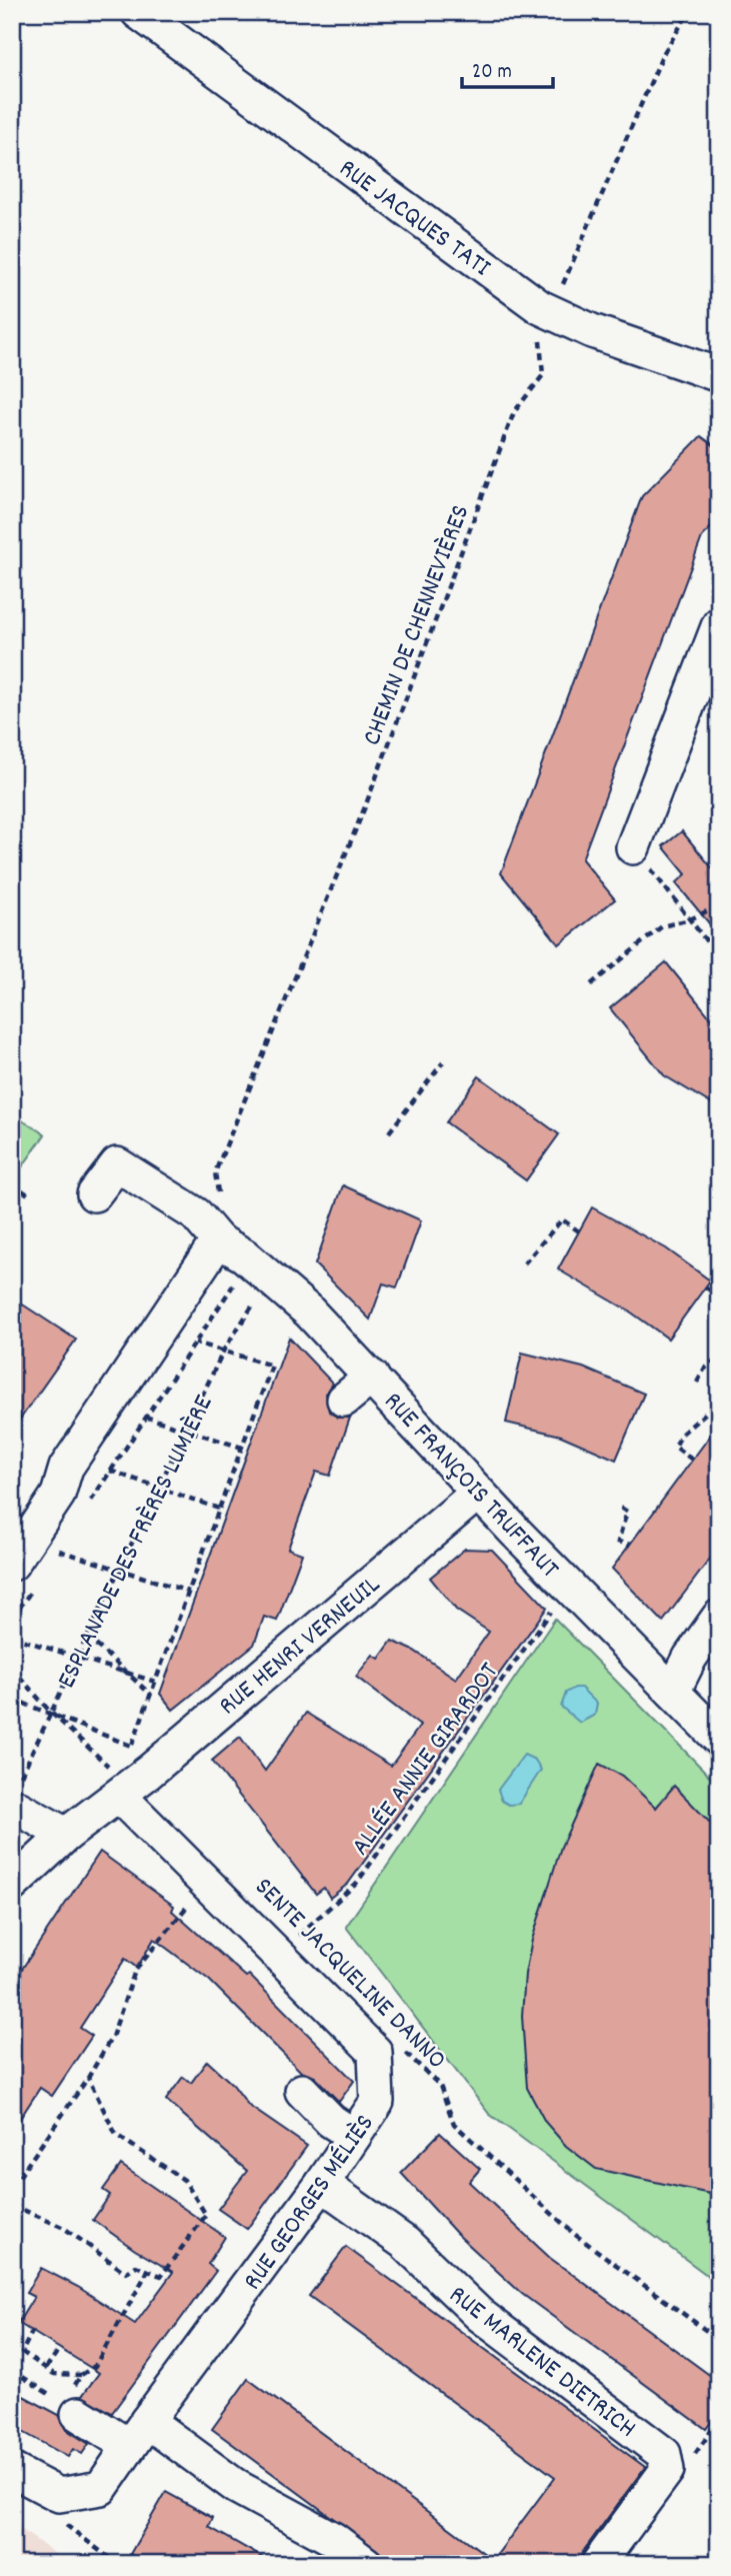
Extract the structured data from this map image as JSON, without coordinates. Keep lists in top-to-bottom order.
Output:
{
  "streets": {
    "street": [
      "RUE JACQUES TATI",
      "RUE FRANÇOIS TRUFFAUT",
      "RUE HENRI VERNEUIL",
      "RUE GEORGES MÉLIÈS",
      "RUE MARLENE DIETRICH"
    ],
    "path": [
      "CHEMIN DE CHENNEVIÈRES",
      "ESPLANADE DES FRÈRES LUMIÈRE",
      "ALLÉE ANNIE GIRARDOT",
      "SENTE JACQUELINE DANNO"
    ]
  },
  "crossings": [
    ["RUE JACQUES TATI", "CHEMIN DE CHENNEVIÈRES"],
    ["RUE FRANÇOIS TRUFFAUT", "RUE HENRI VERNEUIL"],
    ["RUE FRANÇOIS TRUFFAUT", "ALLÉE ANNIE GIRARDOT"],
    ["RUE HENRI VERNEUIL", "RUE GEORGES MÉLIÈS"],
    ["RUE GEORGES MÉLIÈS", "RUE MARLENE DIETRICH"]
  ],
  "scale_bar": "20 m"
}
